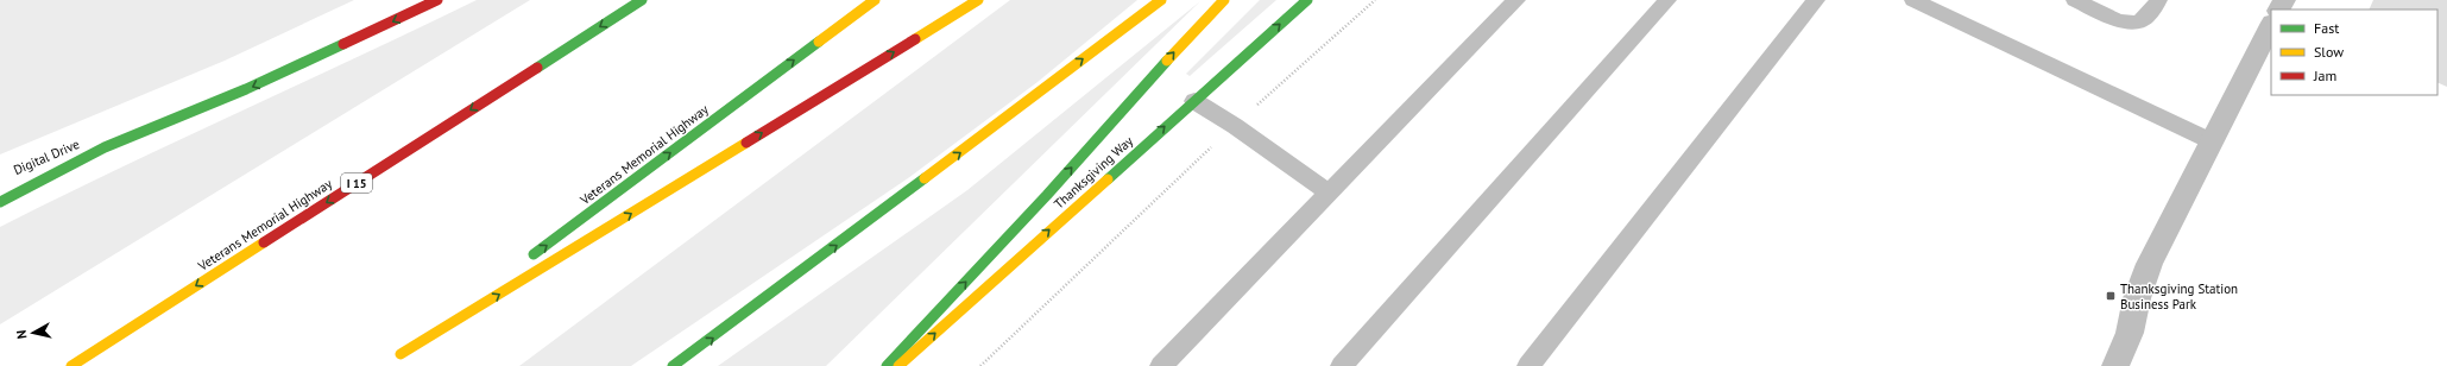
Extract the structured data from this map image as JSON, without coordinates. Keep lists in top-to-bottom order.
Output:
{
  "streets": {
    "main road": [
      "Veterans Memorial Highway",
      "Digital Drive",
      "Thanksgiving Way",
      "I 15"
    ]
  },
  "places": {
    "transit": ["Thanksgiving Station Business Park"]
  },
  "legend": ["Fast", "Slow", "Jam"],
  "north": "left"
}
